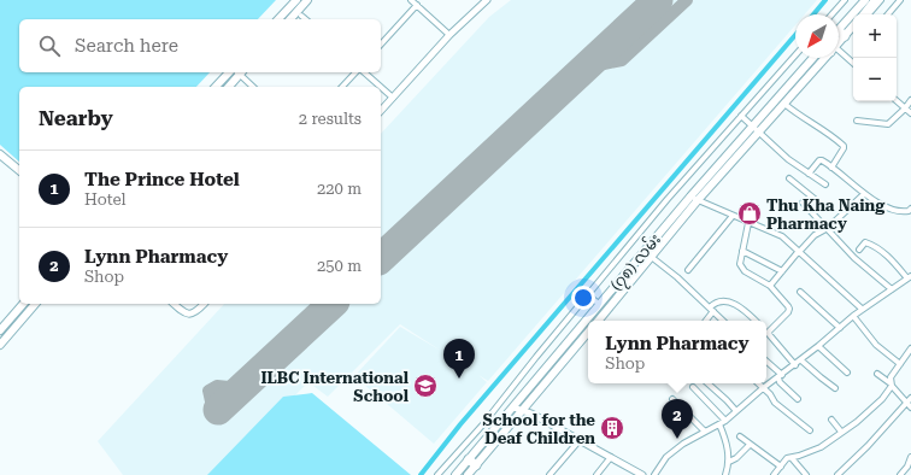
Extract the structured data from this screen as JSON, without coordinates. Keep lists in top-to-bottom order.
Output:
{
  "streets": {
    "main road": ["(၇၈) လမ်း"]
  },
  "places": {
    "shop": ["Thu Kha Naing Pharmacy"],
    "school or university": ["ILBC International School"],
    "building": ["School for the Deaf Children"]
  },
  "north": "bottom left",
  "page": {
    "map_buttons": ["+", "−"],
    "search": "Search here",
    "heading": ["Nearby", "2 results"],
    "list": [
      {
        "mark": "1",
        "name": "The Prince Hotel",
        "note": "Hotel",
        "value": "220 m"
      },
      {
        "mark": "2",
        "name": "Lynn Pharmacy",
        "note": "Shop",
        "value": "250 m"
      }
    ],
    "popup": ["Lynn Pharmacy", "Shop"],
    "pins": ["1", "2"]
  }
}
